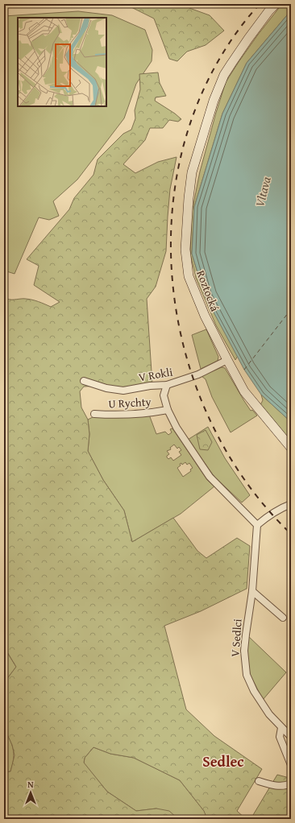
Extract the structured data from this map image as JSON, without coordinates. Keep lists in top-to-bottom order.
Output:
{
  "streets": {
    "main road": ["Roztocká"],
    "street": ["V Rokli", "U Rychty", "V Sedlci"]
  },
  "crossings": [
    ["Roztocká", "V Rokli"]
  ],
  "districts": ["Sedlec"],
  "water": ["Vltava"],
  "north": "top"
}
